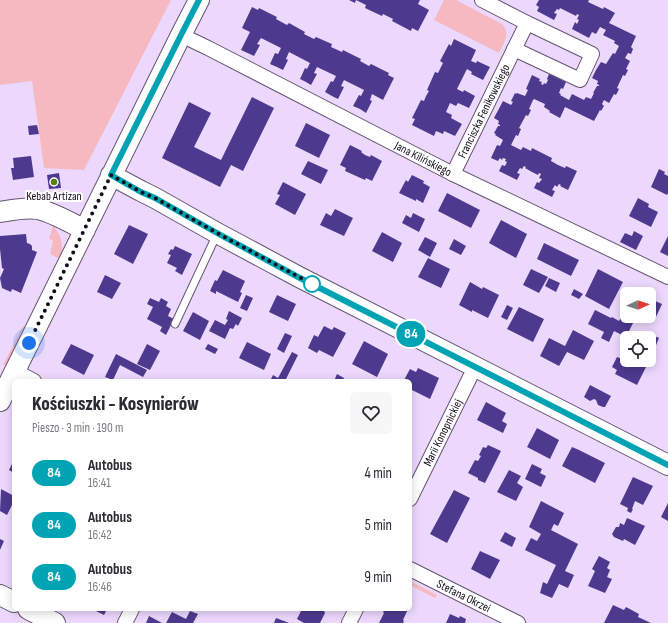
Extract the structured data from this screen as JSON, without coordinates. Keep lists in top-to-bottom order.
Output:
{
  "streets": {
    "street": [
      "Franciszka Fenikowskiego",
      "Jana Kilińskiego",
      "Marii Konopnickiej",
      "Stefana Okrzei"
    ]
  },
  "crossings": [
    ["Franciszka Fenikowskiego", "Jana Kilińskiego"]
  ],
  "places": ["Kebab Artizan"],
  "lines": ["bus line 84"],
  "north": "right",
  "page": {
    "on_map": "84",
    "heading": ["Kościuszki - Kosynierów", "Pieszo · 3 min · 190 m"],
    "list": [
      {
        "mark": "84",
        "name": "Autobus",
        "note": "16:41",
        "value": "4 min"
      },
      {
        "mark": "84",
        "name": "Autobus",
        "note": "16:42",
        "value": "5 min"
      },
      {
        "mark": "84",
        "name": "Autobus",
        "note": "16:46",
        "value": "9 min"
      }
    ]
  }
}
